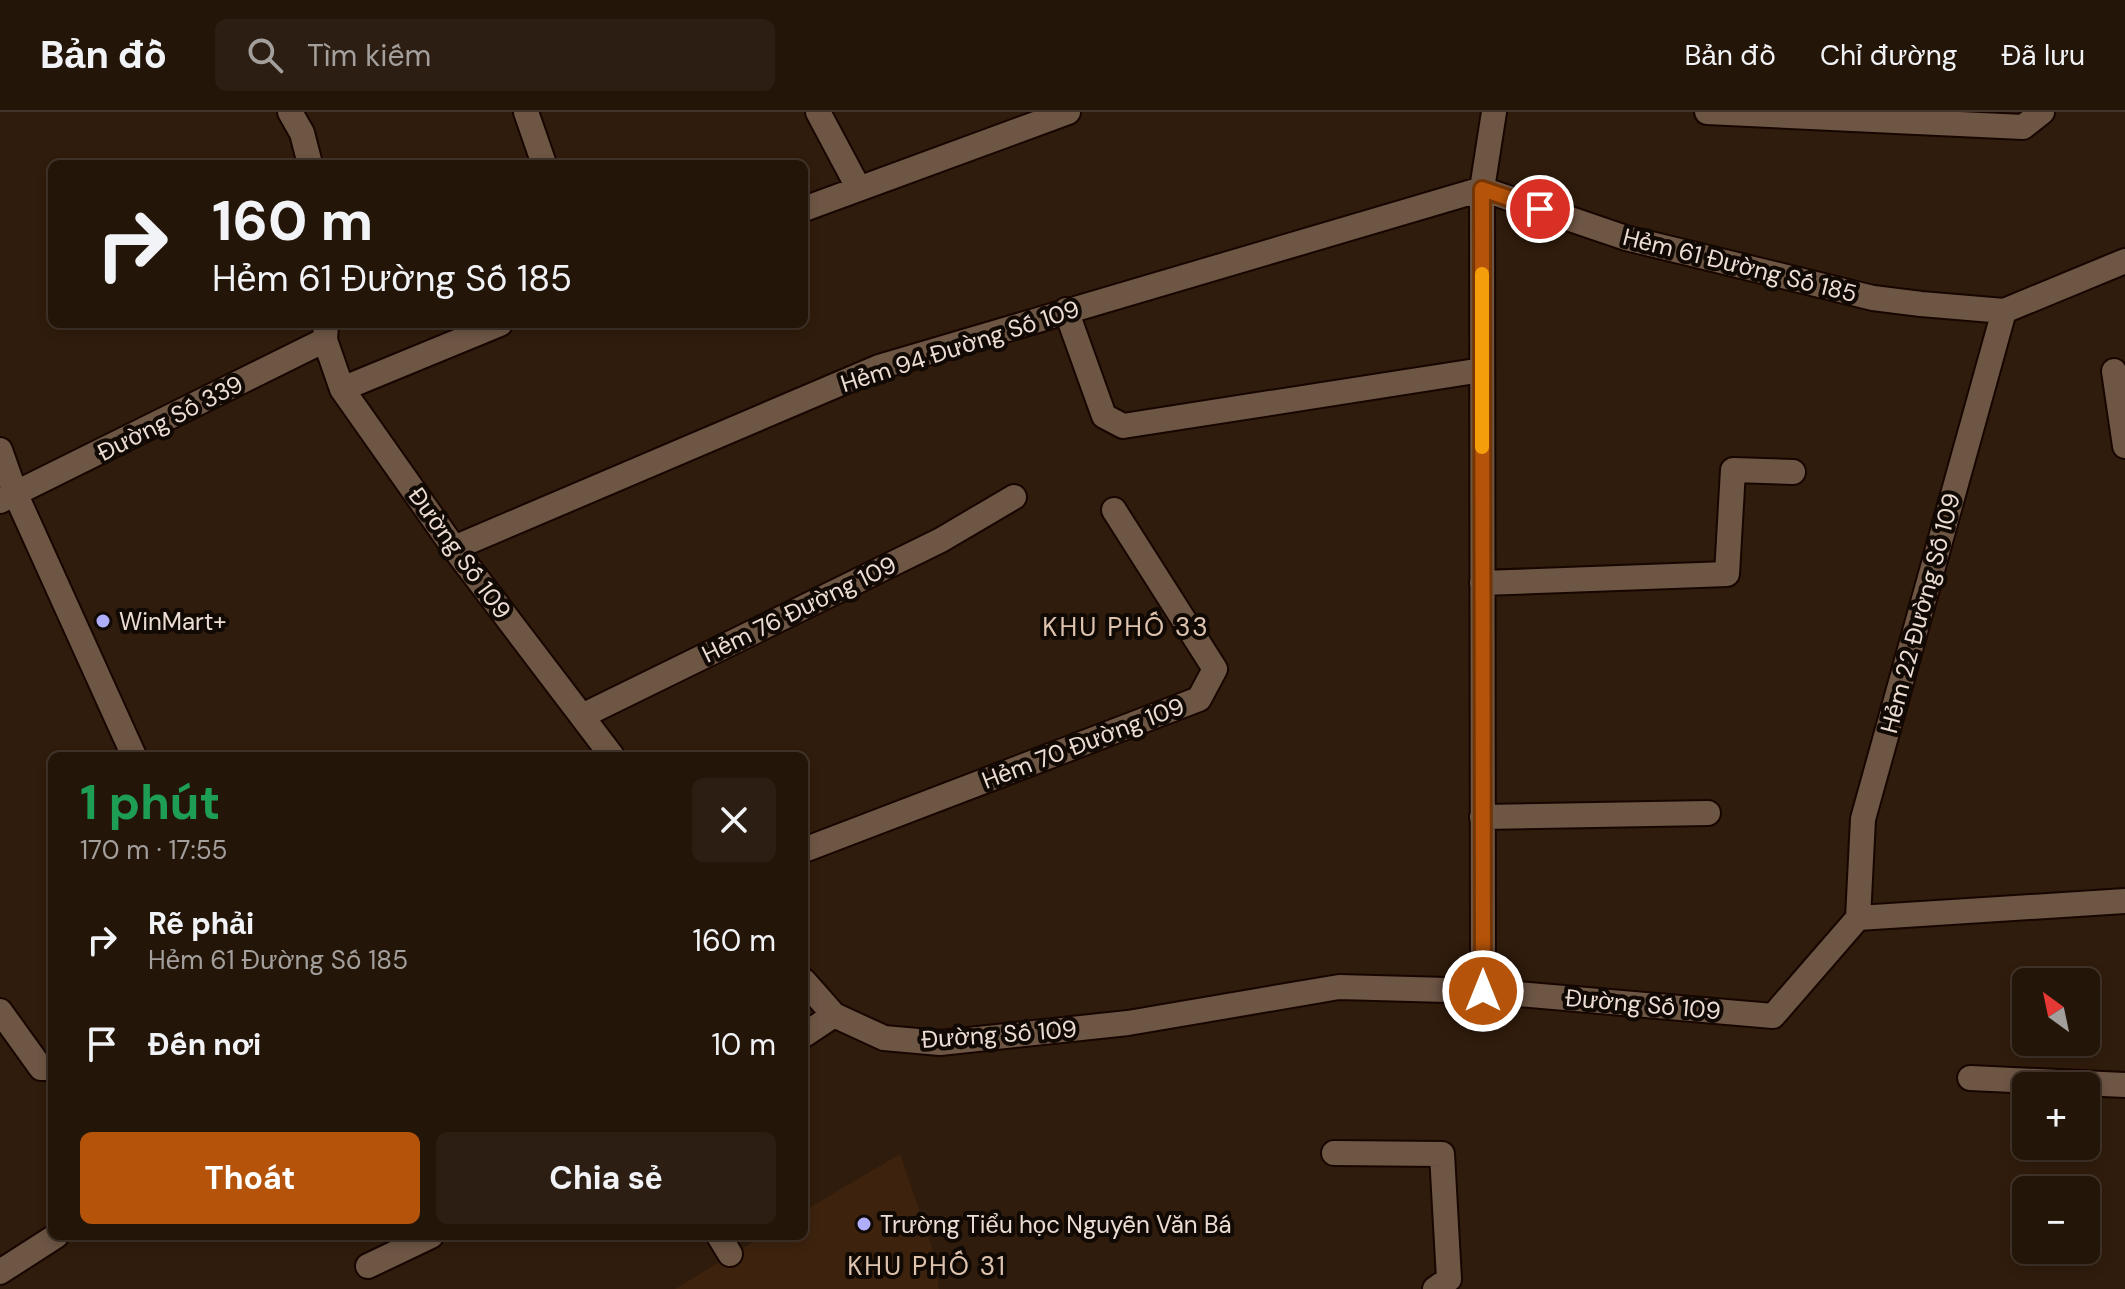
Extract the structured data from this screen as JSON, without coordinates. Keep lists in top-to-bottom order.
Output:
{
  "streets": {
    "street": [
      "Hẻm 61 Đường Số 185",
      "Hẻm 94 Đường Số 109",
      "Đường Số 339",
      "Đường Số 109",
      "Hẻm 76 Đường 109",
      "Hẻm 22 Đường Số 109",
      "Hẻm 70 Đường 109"
    ]
  },
  "crossings": [
    ["Hẻm 61 Đường Số 185", "Hẻm 94 Đường Số 109"],
    ["Hẻm 61 Đường Số 185", "Hẻm 22 Đường Số 109"],
    ["Hẻm 94 Đường Số 109", "Đường Số 109"],
    ["Đường Số 339", "Đường Số 109"],
    ["Đường Số 109", "Hẻm 76 Đường 109"],
    ["Đường Số 109", "Hẻm 22 Đường Số 109"]
  ],
  "districts": ["KHU PHỐ 33", "KHU PHỐ 31"],
  "places": ["WinMart+", "Trường Tiểu học Nguyễn Văn Bá"],
  "north": "top left",
  "page": {
    "header": "Bản đồ",
    "search": "Tìm kiếm",
    "nav": ["Bản đồ", "Chỉ đường", "Đã lưu"],
    "turn": ["160 m", "Hẻm 61 Đường Số 185"],
    "heading": ["1 phút", "170 m · 17:55"],
    "list": [
      {
        "name": "Rẽ phải",
        "note": "Hẻm 61 Đường Số 185",
        "value": "160 m"
      },
      {
        "name": "Đến nơi",
        "value": "10 m"
      }
    ],
    "map_buttons": ["+", "−"],
    "buttons": ["Thoát", "Chia sẻ"]
  }
}
